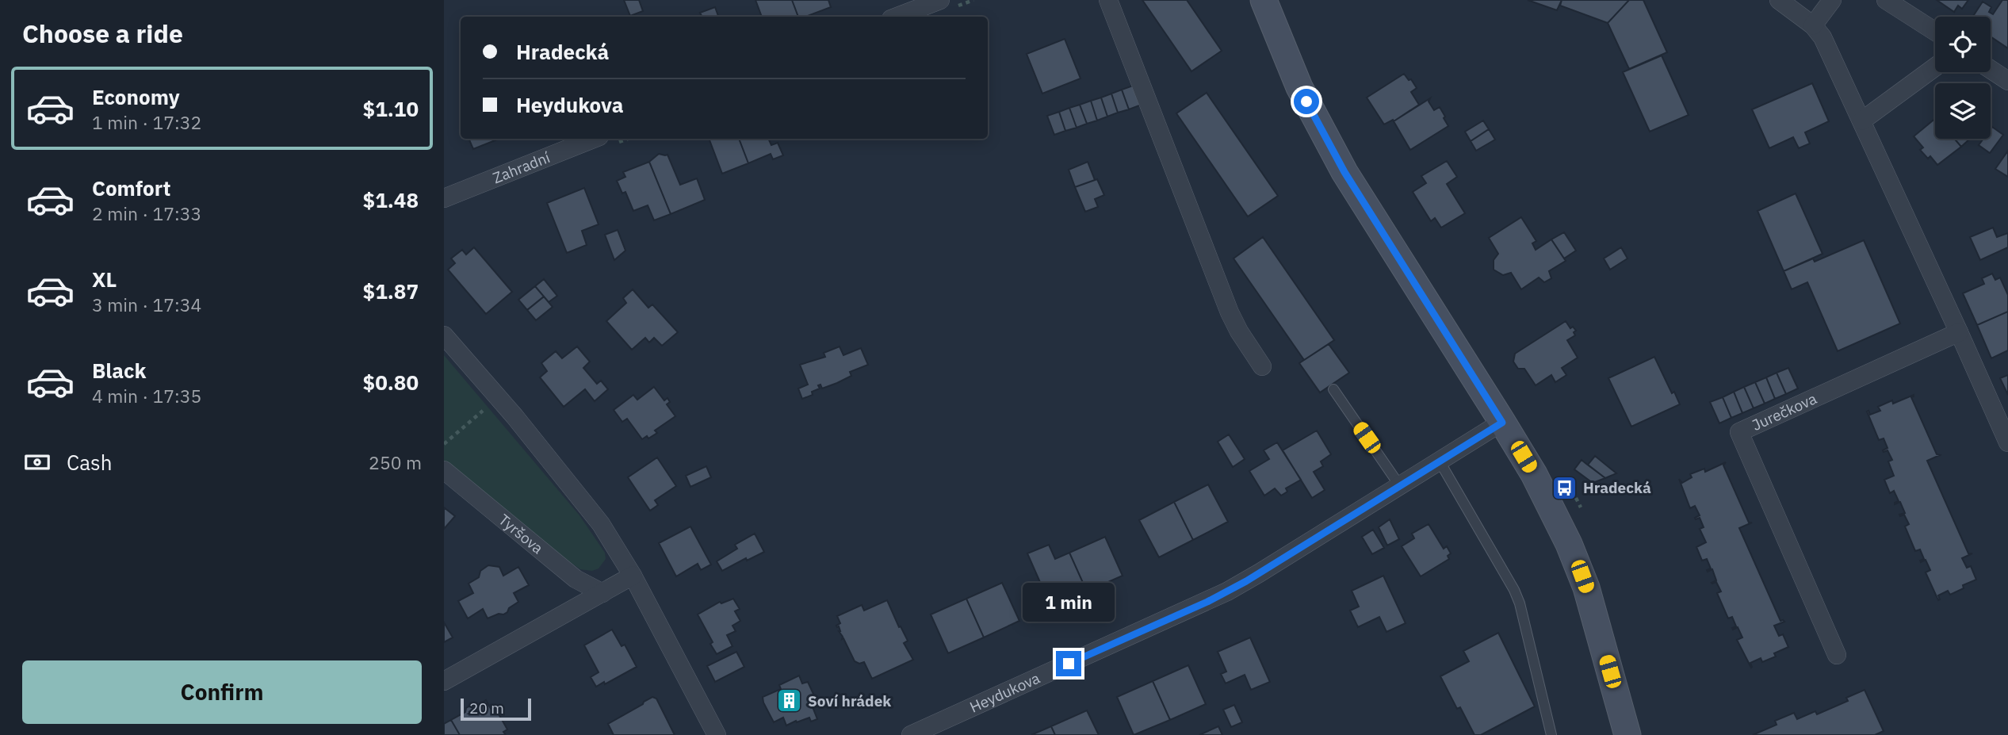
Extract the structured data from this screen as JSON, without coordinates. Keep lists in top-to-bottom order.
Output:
{
  "streets": {
    "street": [
      "Zahradní",
      "Jurečkova",
      "Tyršova",
      "Heydukova"
    ]
  },
  "places": {
    "bus stop": ["Hradecká"],
    "building": ["Soví hrádek"]
  },
  "scale_bar": "20 m",
  "page": {
    "heading": "Choose a ride",
    "banner": ["Hradecká", "Heydukova"],
    "list": [
      {
        "name": "Economy",
        "note": "1 min · 17:32",
        "value": "$1.10"
      },
      {
        "name": "Comfort",
        "note": "2 min · 17:33",
        "value": "$1.48"
      },
      {
        "name": "XL",
        "note": "3 min · 17:34",
        "value": "$1.87"
      },
      {
        "name": "Black",
        "note": "4 min · 17:35",
        "value": "$0.80"
      }
    ],
    "pay": ["Cash", "250 m"],
    "bubble": "1 min",
    "buttons": "Confirm",
    "scale": "20 m"
  }
}
